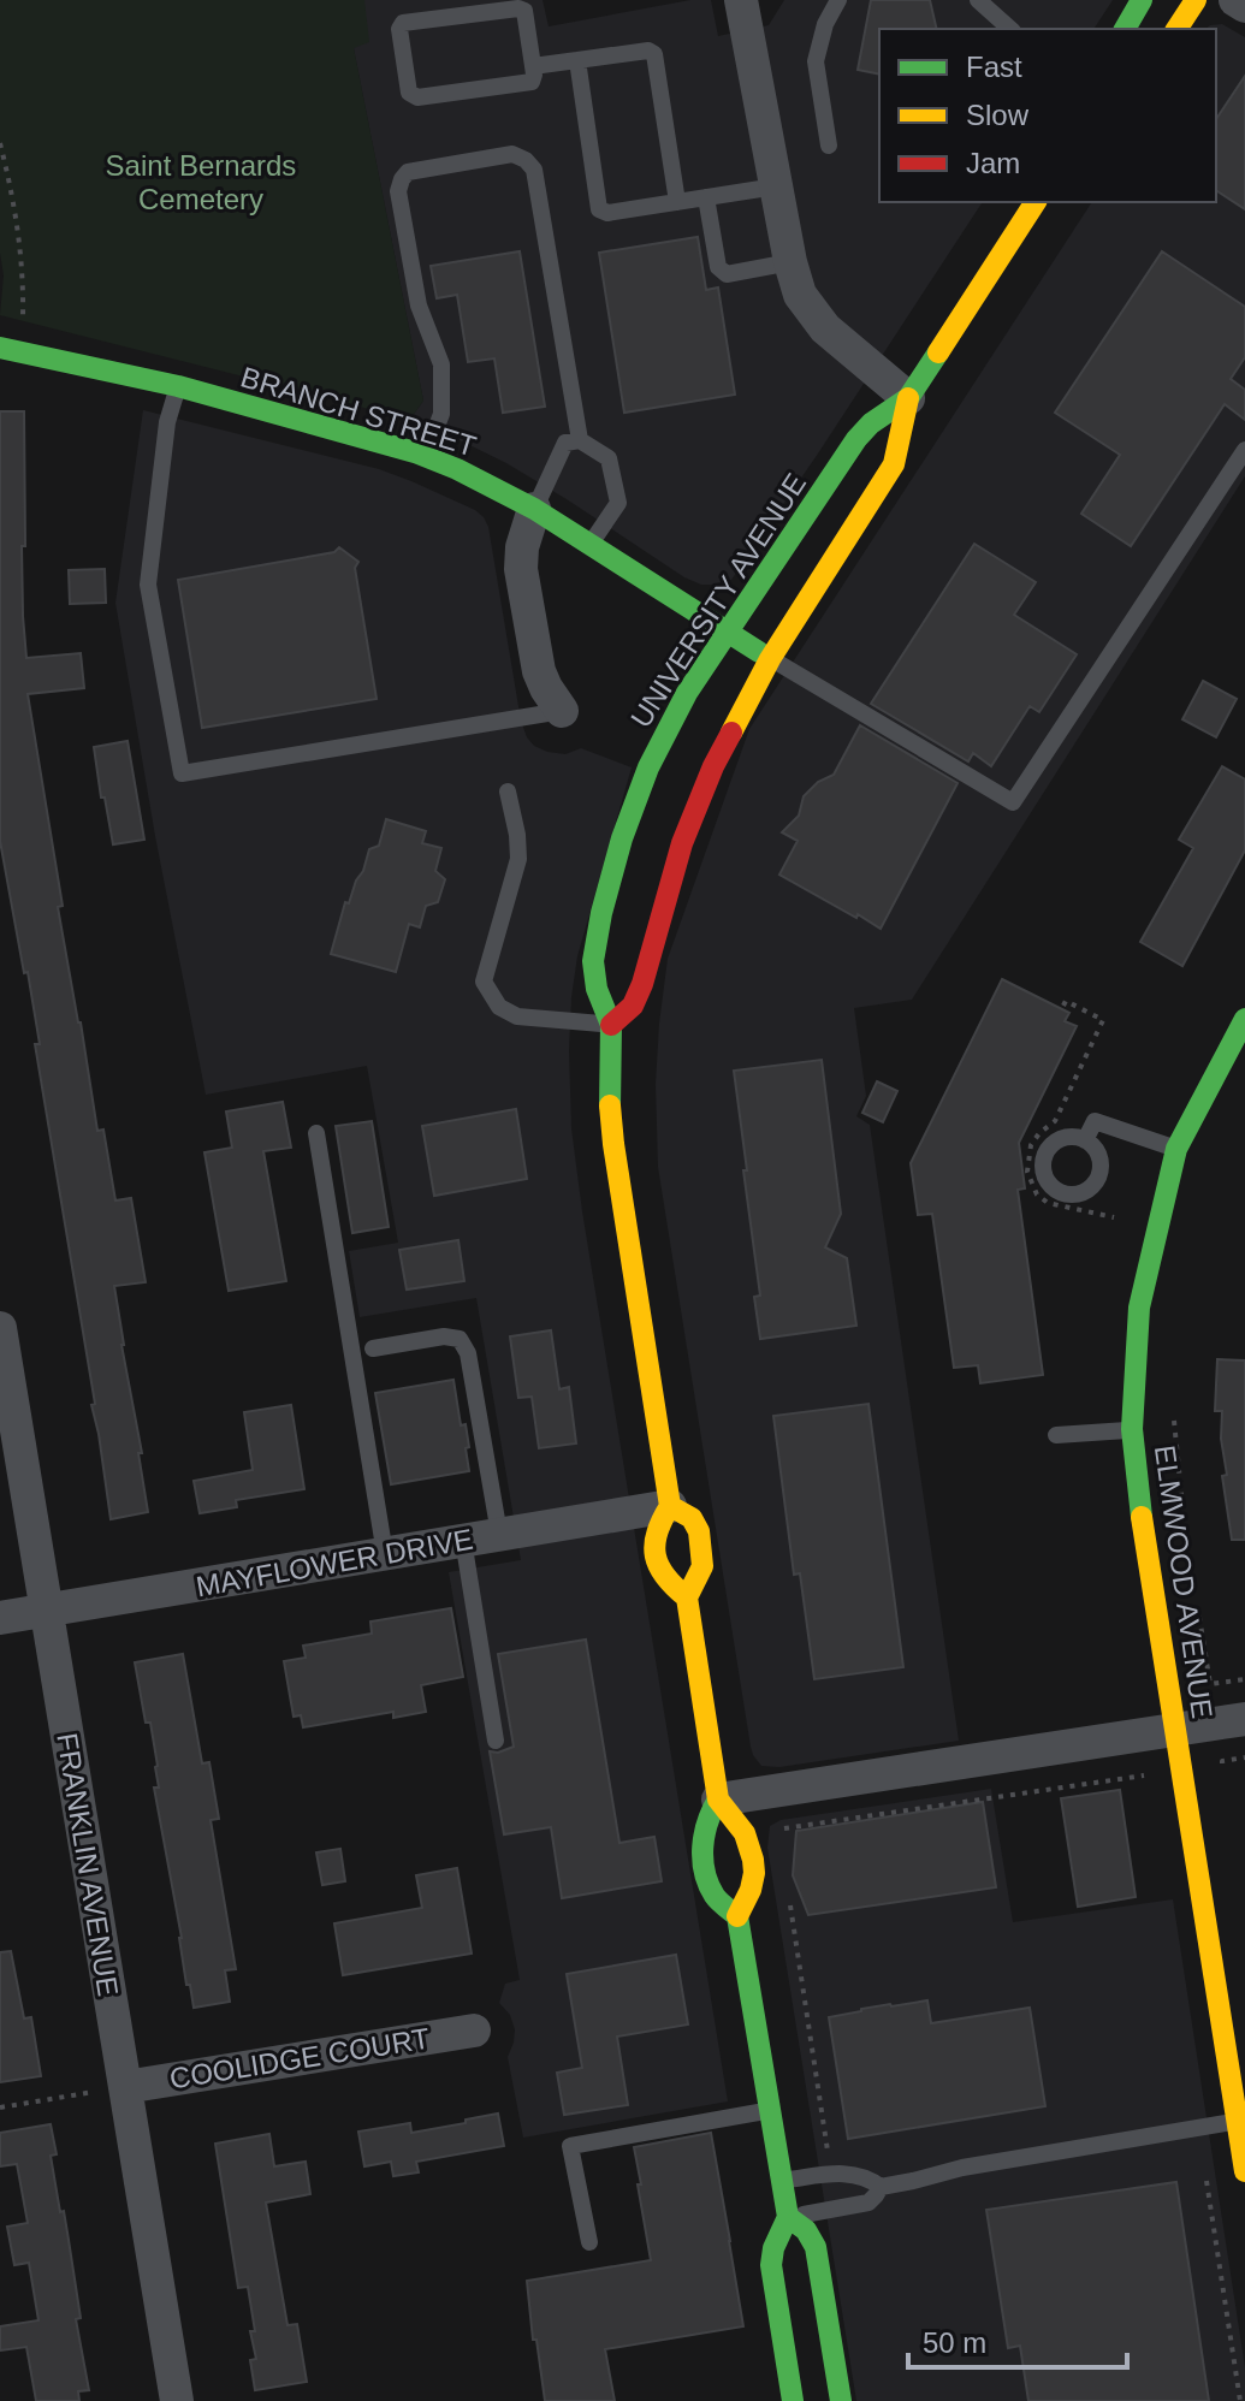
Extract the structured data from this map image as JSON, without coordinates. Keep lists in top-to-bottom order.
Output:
{
  "streets": {
    "main road": ["BRANCH STREET", "UNIVERSITY AVENUE", "ELMWOOD AVENUE"],
    "street": ["MAYFLOWER DRIVE", "FRANKLIN AVENUE", "COOLIDGE COURT"]
  },
  "crossings": [
    ["BRANCH STREET", "UNIVERSITY AVENUE"],
    ["UNIVERSITY AVENUE", "MAYFLOWER DRIVE"],
    ["MAYFLOWER DRIVE", "FRANKLIN AVENUE"],
    ["FRANKLIN AVENUE", "COOLIDGE COURT"]
  ],
  "parks": ["Saint Bernards Cemetery"],
  "legend": ["Fast", "Slow", "Jam"],
  "scale_bar": "50 m"
}
